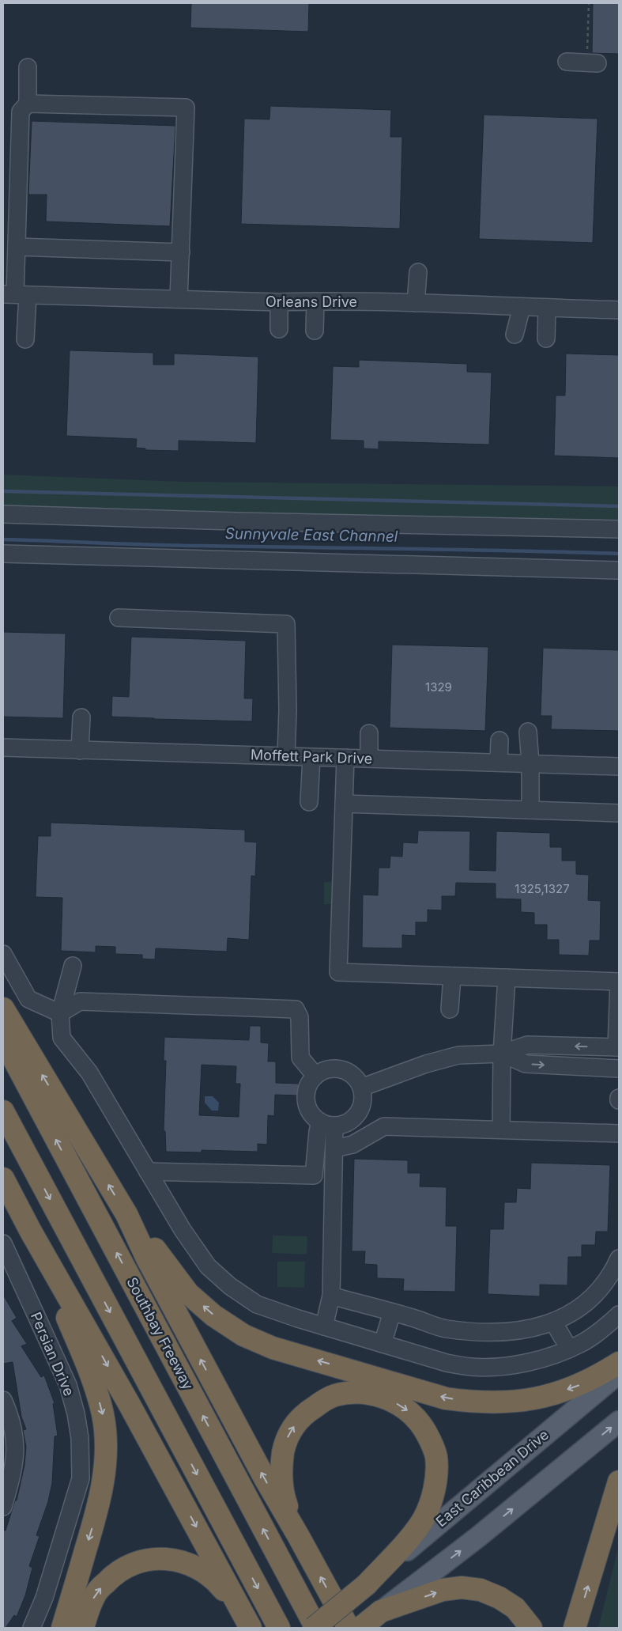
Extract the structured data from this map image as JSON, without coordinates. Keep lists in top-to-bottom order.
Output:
{
  "streets": {
    "highway": ["Southbay Freeway"],
    "main road": ["East Caribbean Drive"],
    "street": ["Orleans Drive", "Moffett Park Drive", "Persian Drive"]
  },
  "water": ["Sunnyvale East Channel"],
  "house_numbers": ["1329", "1325,1327"]
}
